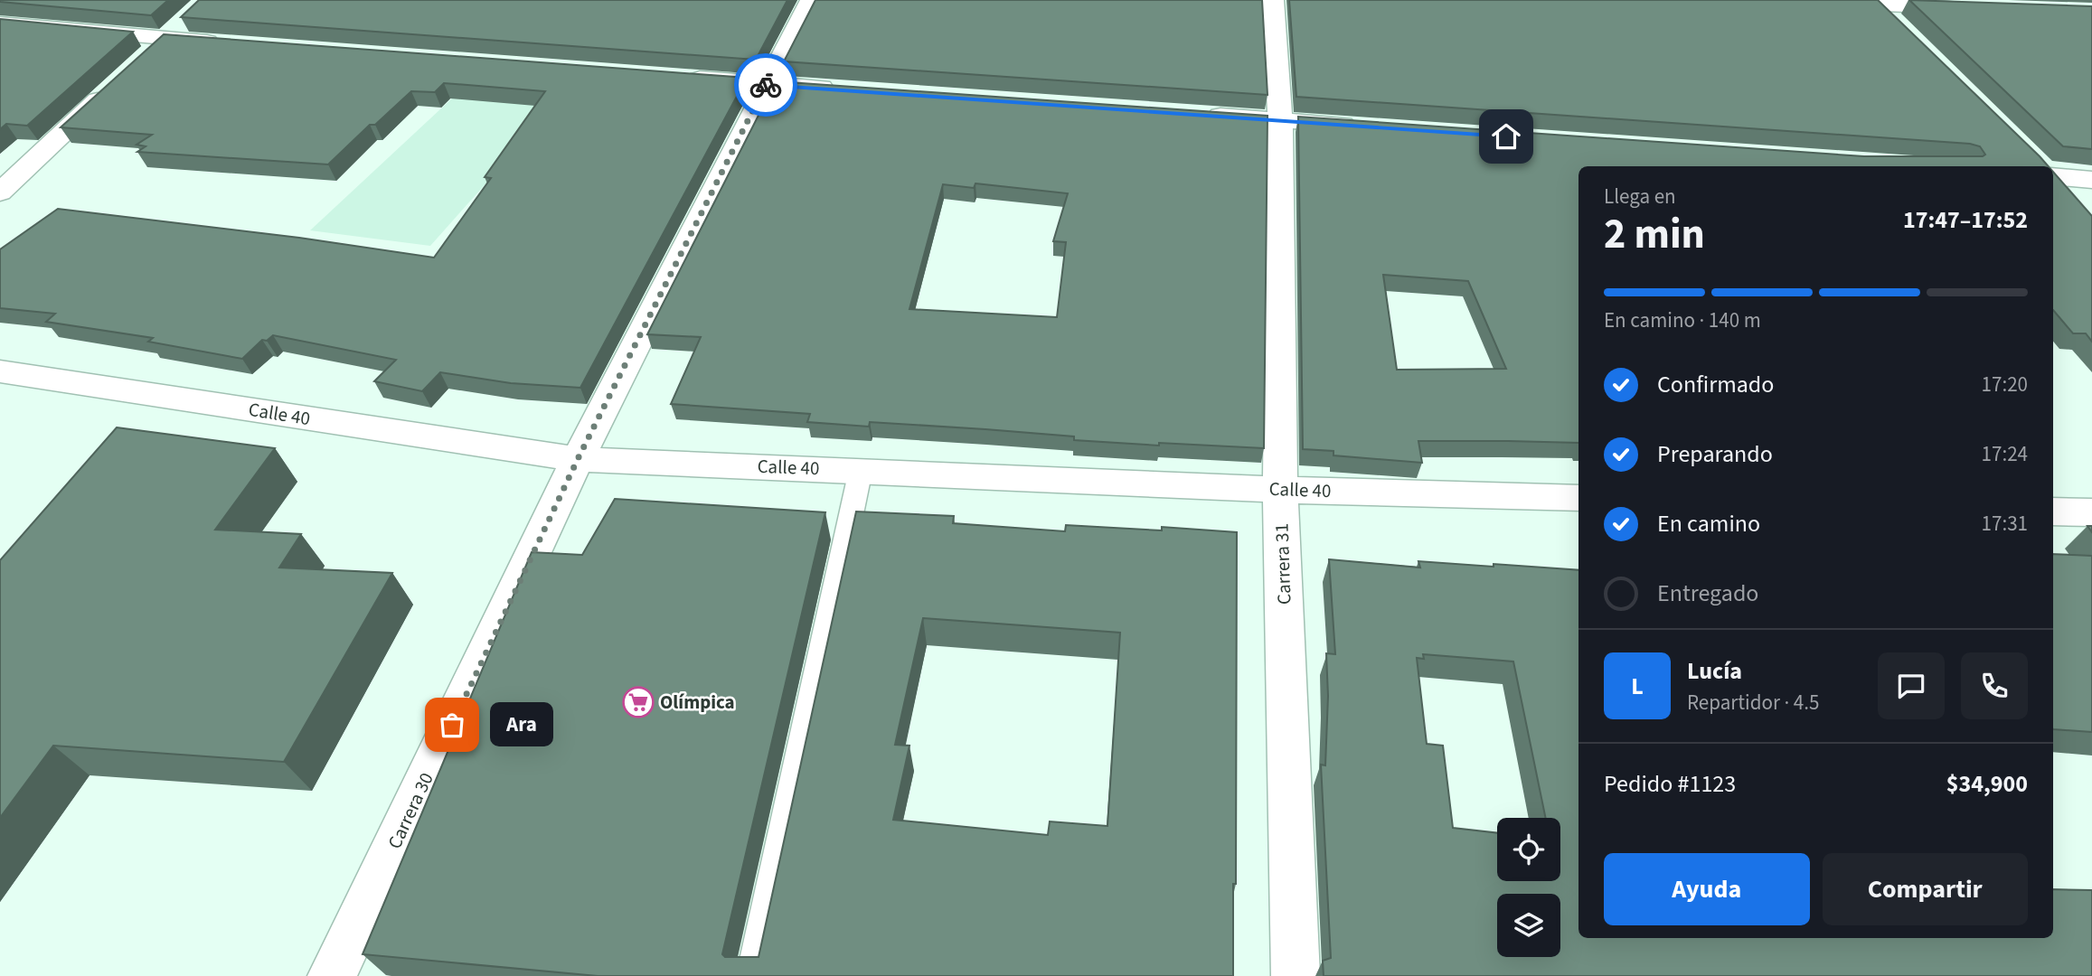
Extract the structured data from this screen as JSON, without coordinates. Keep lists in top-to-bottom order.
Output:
{
  "streets": {
    "street": ["Calle 40", "Carrera 31", "Carrera 30"]
  },
  "crossings": [
    ["Calle 40", "Carrera 31"],
    ["Calle 40", "Carrera 30"]
  ],
  "places": {
    "supermarket": ["Olímpica"],
    "other": ["Ara"]
  },
  "page": {
    "heading": ["2 min", "Llega en", "17:47–17:52"],
    "panel": [
      "Lucía",
      "Repartidor · 4.5",
      "Pedido #1123",
      "$34,900"
    ],
    "bar": "En camino · 140 m",
    "list": [
      ["Confirmado", "17:20"],
      ["Preparando", "17:24"],
      ["En camino", "17:31"],
      "Entregado"
    ],
    "round": "L",
    "bubble": "Ara",
    "buttons": ["Ayuda", "Compartir"]
  }
}
